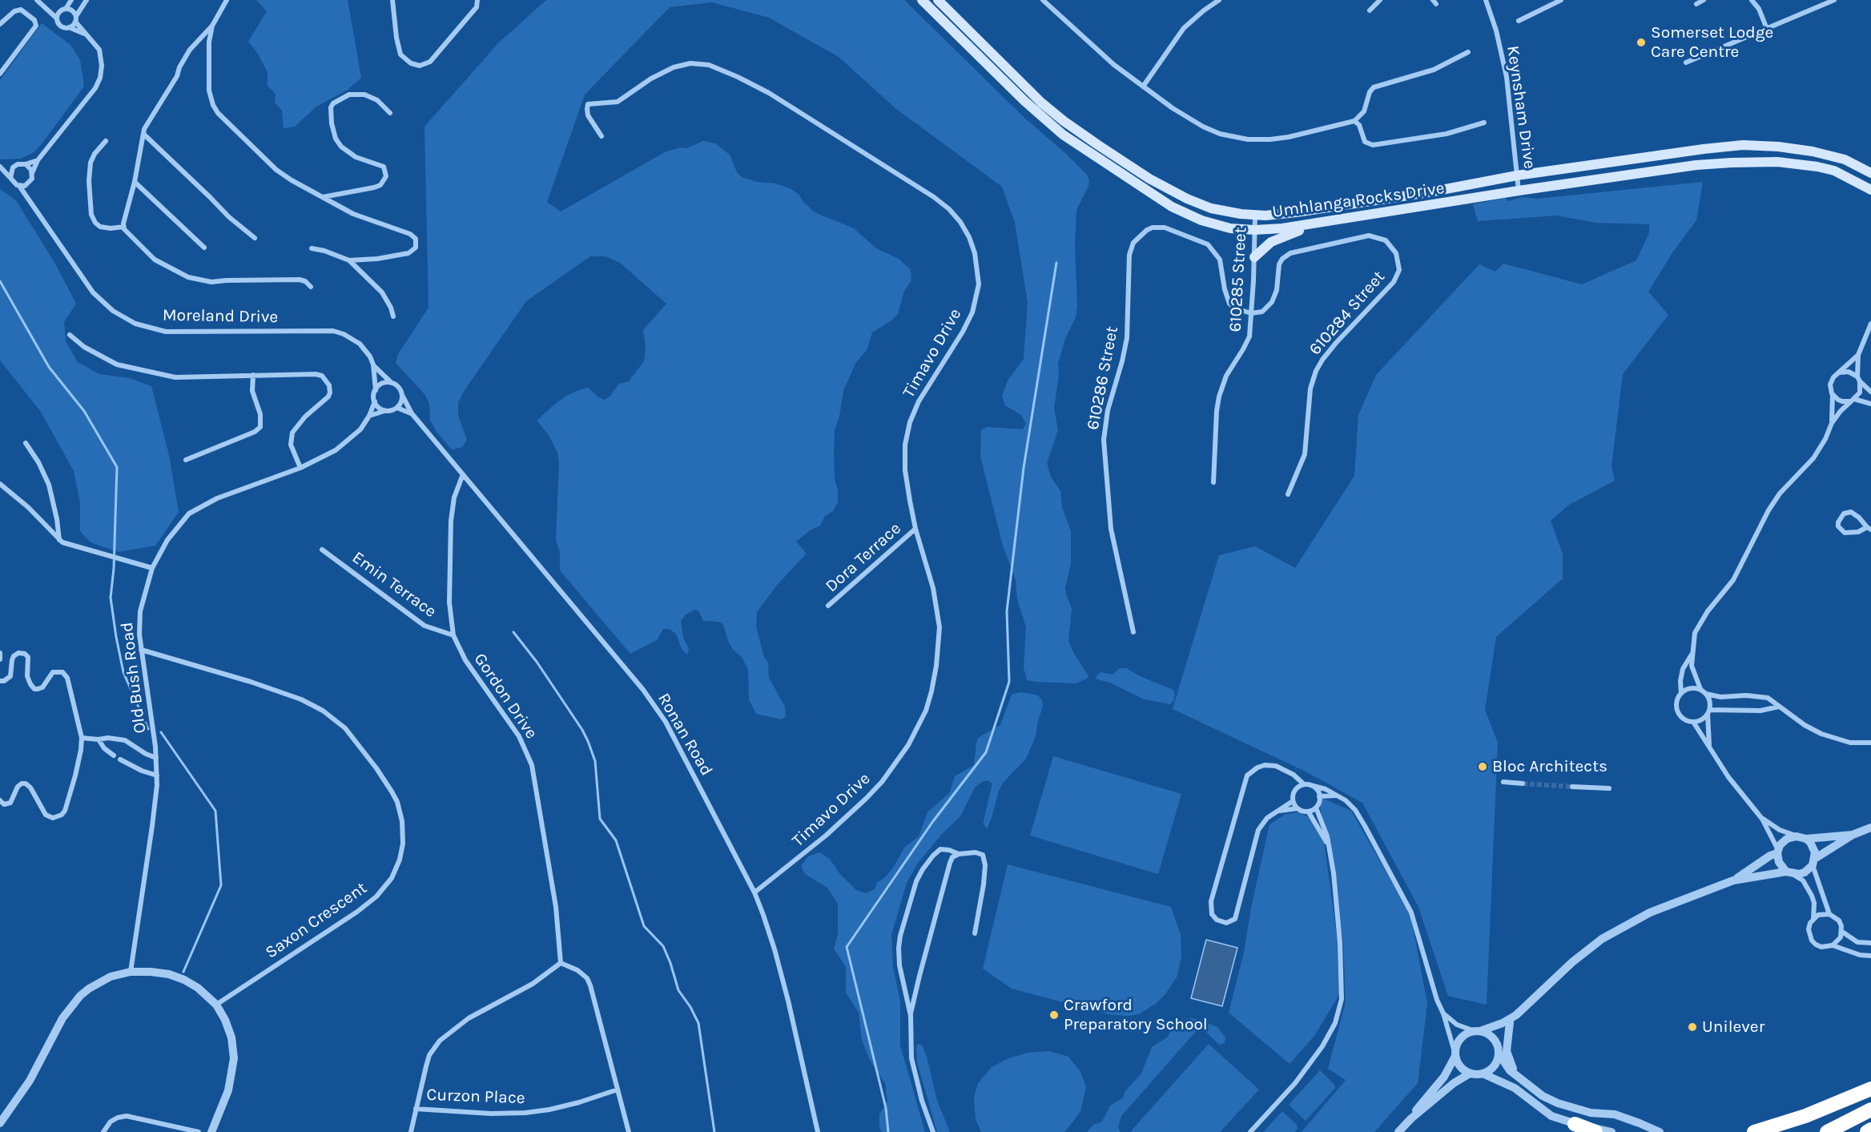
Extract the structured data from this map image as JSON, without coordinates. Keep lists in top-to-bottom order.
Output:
{
  "streets": {
    "main road": ["Umhlanga Rocks Drive"],
    "street": [
      "Keynsham Drive",
      "610285 Street",
      "610284 Street",
      "Moreland Drive",
      "Timavo Drive",
      "610286 Street",
      "Dora Terrace",
      "Emin Terrace",
      "Old Bush Road",
      "Gordon Drive",
      "Ronan Road",
      "Saxon Crescent",
      "Curzon Place"
    ]
  },
  "crossings": [
    ["Keynsham Drive", "Umhlanga Rocks Drive"],
    ["Umhlanga Rocks Drive", "610285 Street"],
    ["610285 Street", "610284 Street"],
    ["610285 Street", "610286 Street"],
    ["610284 Street", "610286 Street"],
    ["Moreland Drive", "Old Bush Road"],
    ["Moreland Drive", "Ronan Road"],
    ["Timavo Drive", "Dora Terrace"],
    ["Timavo Drive", "Ronan Road"],
    ["Emin Terrace", "Gordon Drive"],
    ["Old Bush Road", "Ronan Road"],
    ["Old Bush Road", "Saxon Crescent"],
    ["Gordon Drive", "Ronan Road"]
  ],
  "places": [
    "Somerset Lodge Care Centre",
    "Bloc Architects",
    "Crawford Preparatory School",
    "Unilever"
  ]
}
